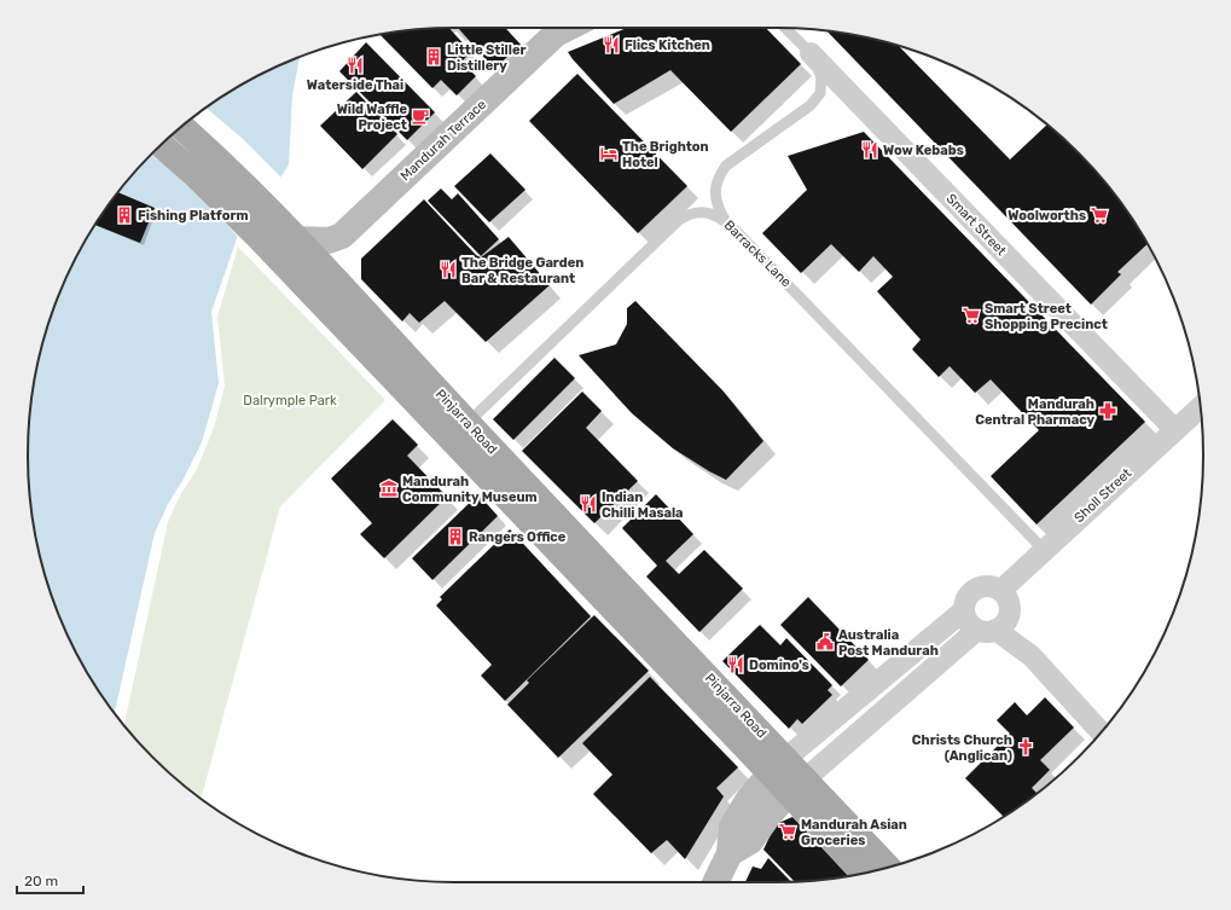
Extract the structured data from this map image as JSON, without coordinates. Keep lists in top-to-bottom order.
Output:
{
  "streets": {
    "main road": ["Pinjarra Road"],
    "street": ["Mandurah Terrace", "Smart Street", "Sholl Street"],
    "lane": ["Barracks Lane"]
  },
  "crossings": [
    ["Mandurah Terrace", "Pinjarra Road"],
    ["Smart Street", "Sholl Street"],
    ["Barracks Lane", "Pinjarra Road"],
    ["Barracks Lane", "Sholl Street"]
  ],
  "parks": ["Dalrymple Park"],
  "places": {
    "restaurant": [
      "Flics Kitchen",
      "Waterside Thai",
      "Wow Kebabs",
      "The Bridge Garden Bar & Restaurant",
      "Indian Chilli Masala",
      "Domino's"
    ],
    "building": ["Little Stiller Distillery", "Fishing Platform", "Rangers Office"],
    "cafe": ["Wild Waffle Project"],
    "hotel": ["The Brighton Hotel"],
    "supermarket": ["Woolworths", "Smart Street Shopping Precinct", "Mandurah Asian Groceries"],
    "pharmacy": ["Mandurah Central Pharmacy"],
    "museum": ["Mandurah Community Museum"],
    "public building": ["Australia Post Mandurah"],
    "church": ["Christs Church (Anglican)"]
  },
  "scale_bar": "20 m"
}
